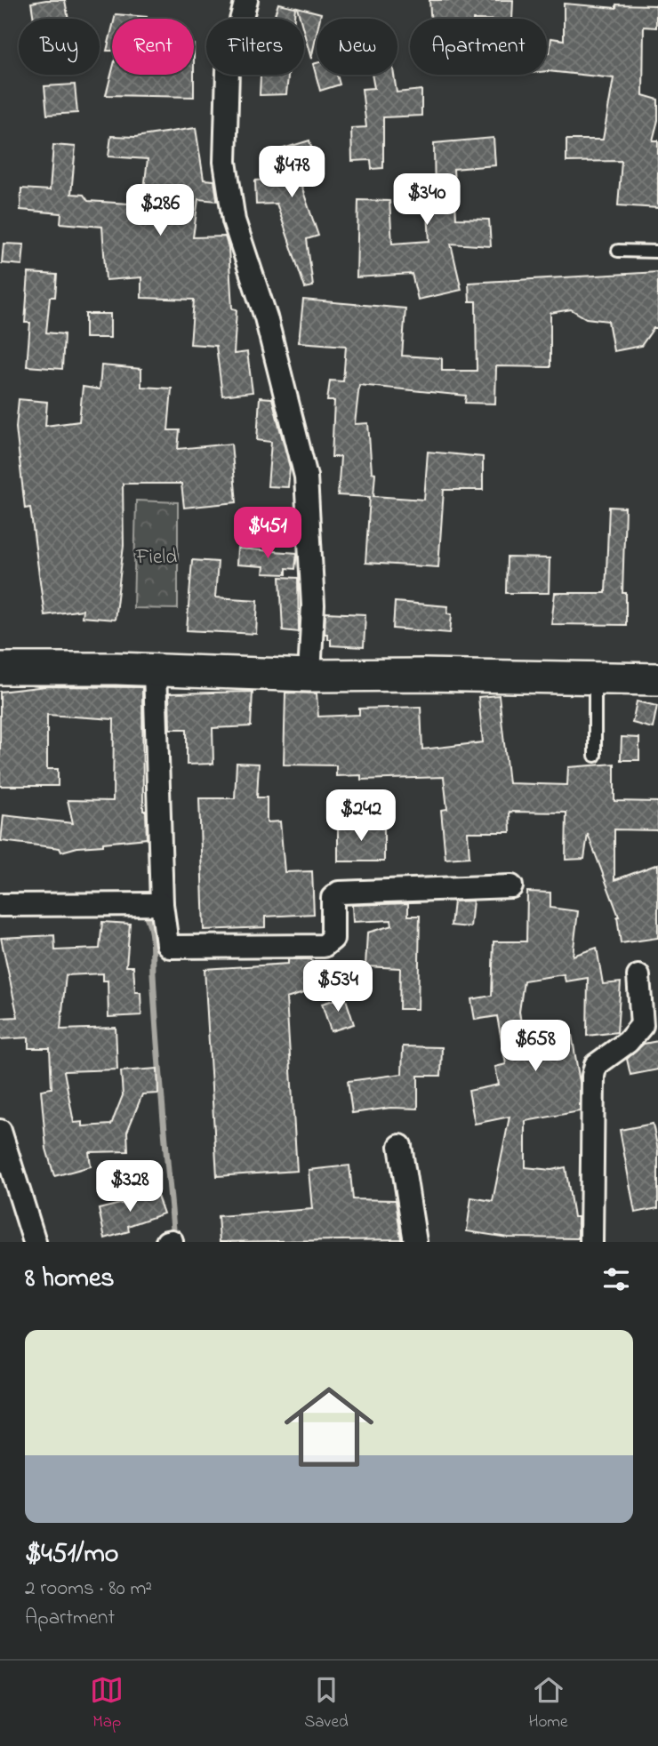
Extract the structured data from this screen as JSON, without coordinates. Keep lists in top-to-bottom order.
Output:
{
  "parks": ["Field"],
  "page": {
    "chip": [
      "Buy",
      "Rent",
      "Filters",
      "New",
      "Apartment"
    ],
    "price": [
      "$478",
      "$340",
      "$286",
      "$451",
      "$242",
      "$534",
      "$658",
      "$328"
    ],
    "heading": "8 homes",
    "list": [
      {
        "name": "$451/mo",
        "note": "2 rooms · 80 m² · Apartment"
      }
    ],
    "tabs": ["Map", "Saved", "Home"]
  }
}
